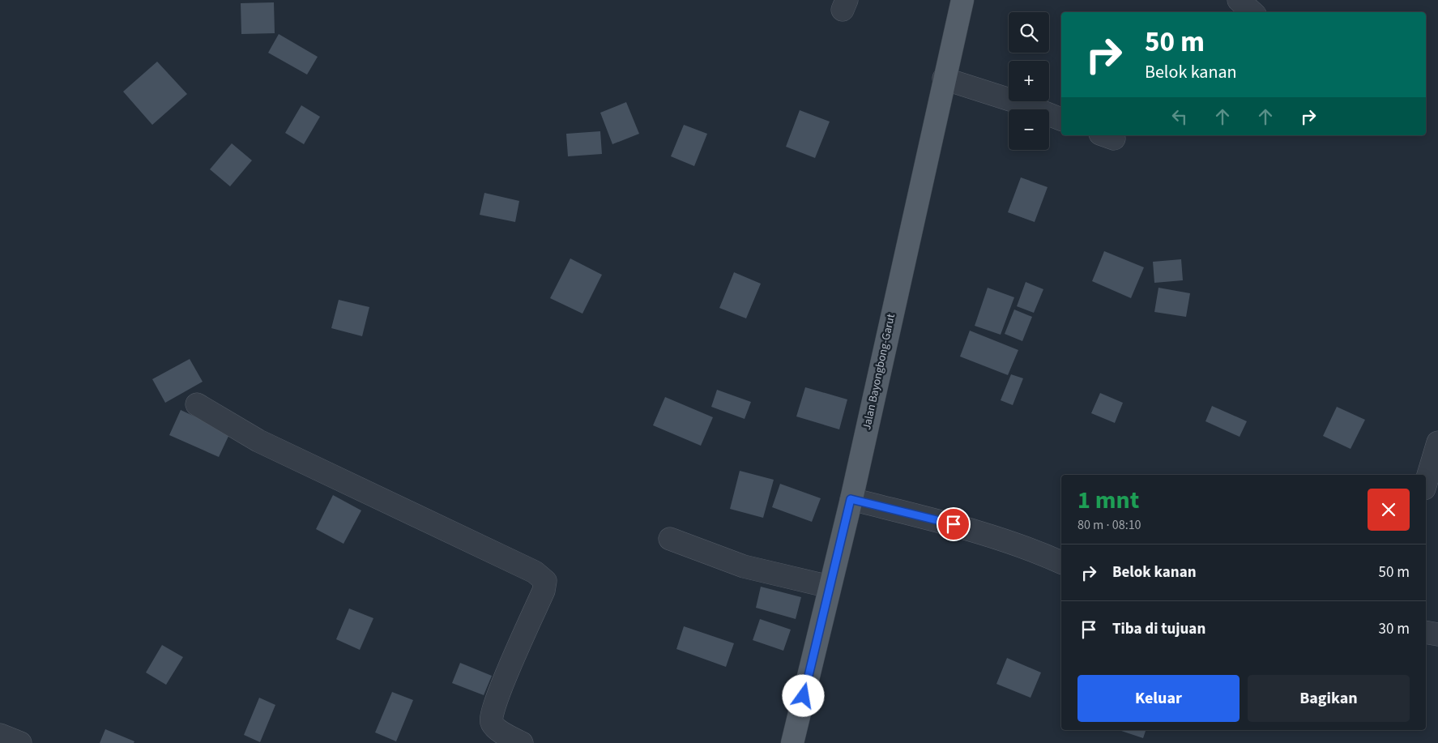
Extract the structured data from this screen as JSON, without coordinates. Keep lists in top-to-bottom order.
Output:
{
  "streets": {
    "main road": ["Jalan Bayongbong-Garut"]
  },
  "page": {
    "map_buttons": ["+", "−"],
    "turn": ["50 m", "Belok kanan"],
    "heading": ["1 mnt", "80 m · 08:10"],
    "list": [
      {
        "name": "Belok kanan",
        "value": "50 m"
      },
      {
        "name": "Tiba di tujuan",
        "value": "30 m"
      }
    ],
    "buttons": ["Keluar", "Bagikan"]
  }
}
